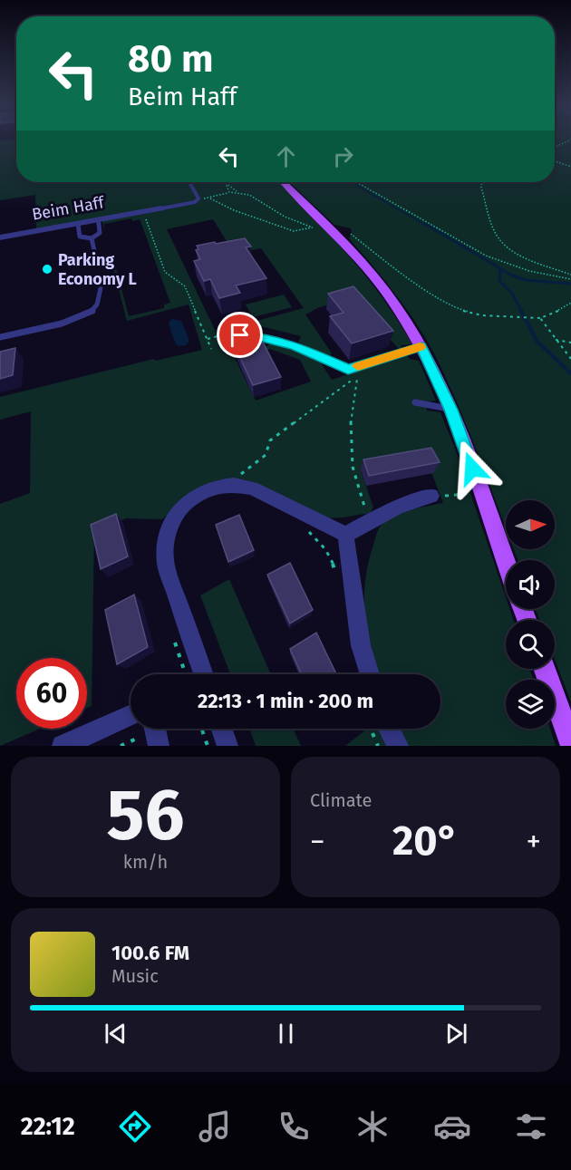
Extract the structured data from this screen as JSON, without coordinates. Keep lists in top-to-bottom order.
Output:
{
  "streets": {
    "street": ["Beim Haff"]
  },
  "places": ["Parking Economy L"],
  "north": "right",
  "page": {
    "turn": ["80 m", "Beim Haff"],
    "limit": "60",
    "trip": "22:13 · 1 min · 200 m",
    "tile": [
      ["56", "km/h"],
      "Climate"
    ],
    "heat": ["−", "20°", "+"],
    "song": ["100.6 FM", "Music"],
    "tabs": "22:12"
  }
}
